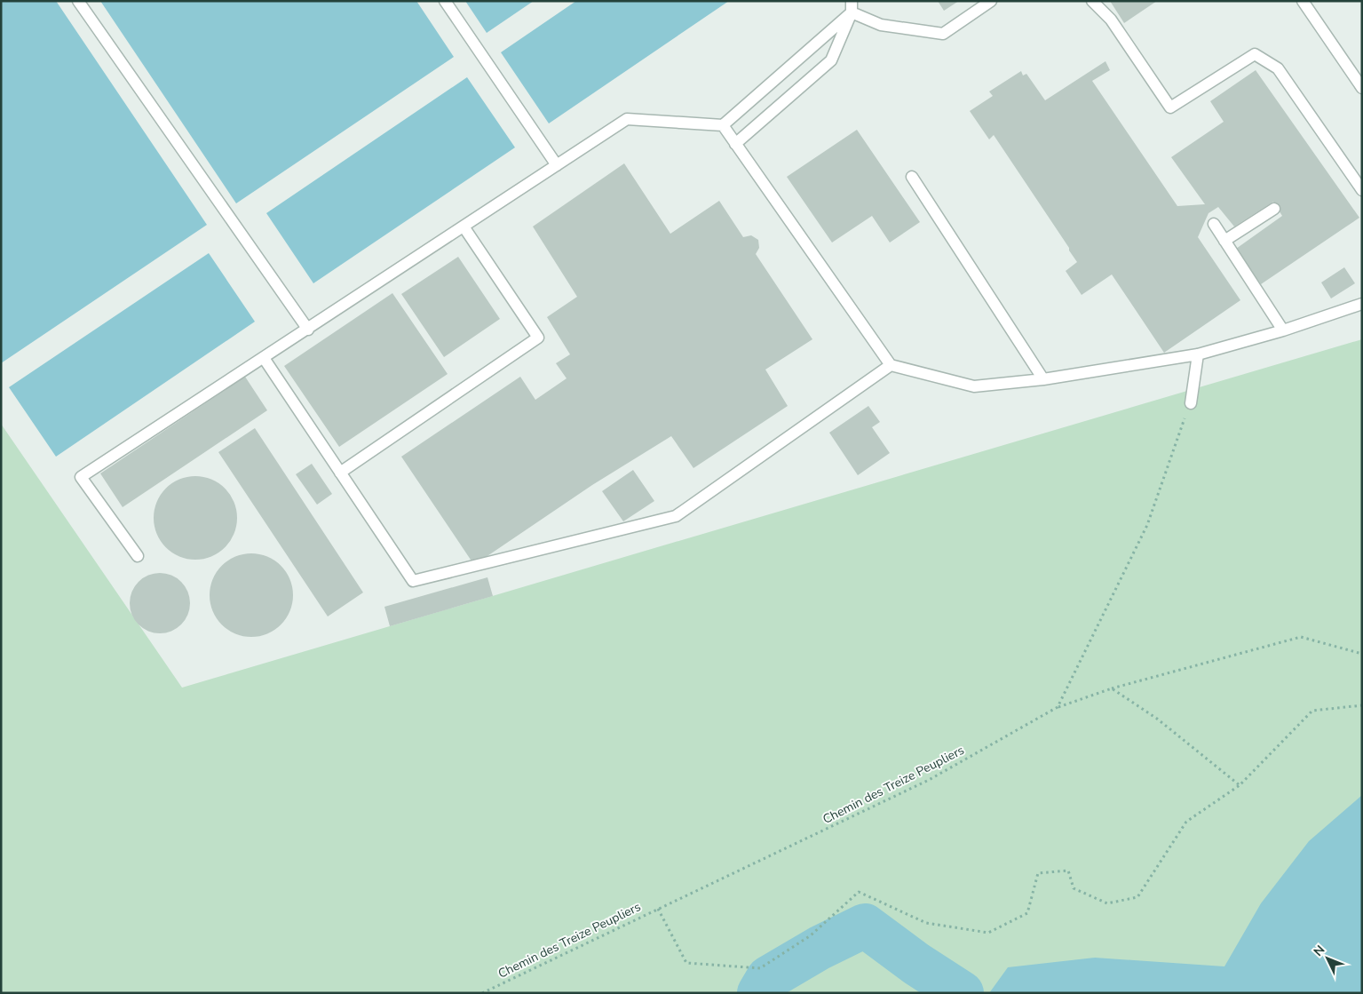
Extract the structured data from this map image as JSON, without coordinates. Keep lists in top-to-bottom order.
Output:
{
  "streets": {
    "path": ["Chemin des Treize Peupliers"]
  },
  "north": "top left"
}
